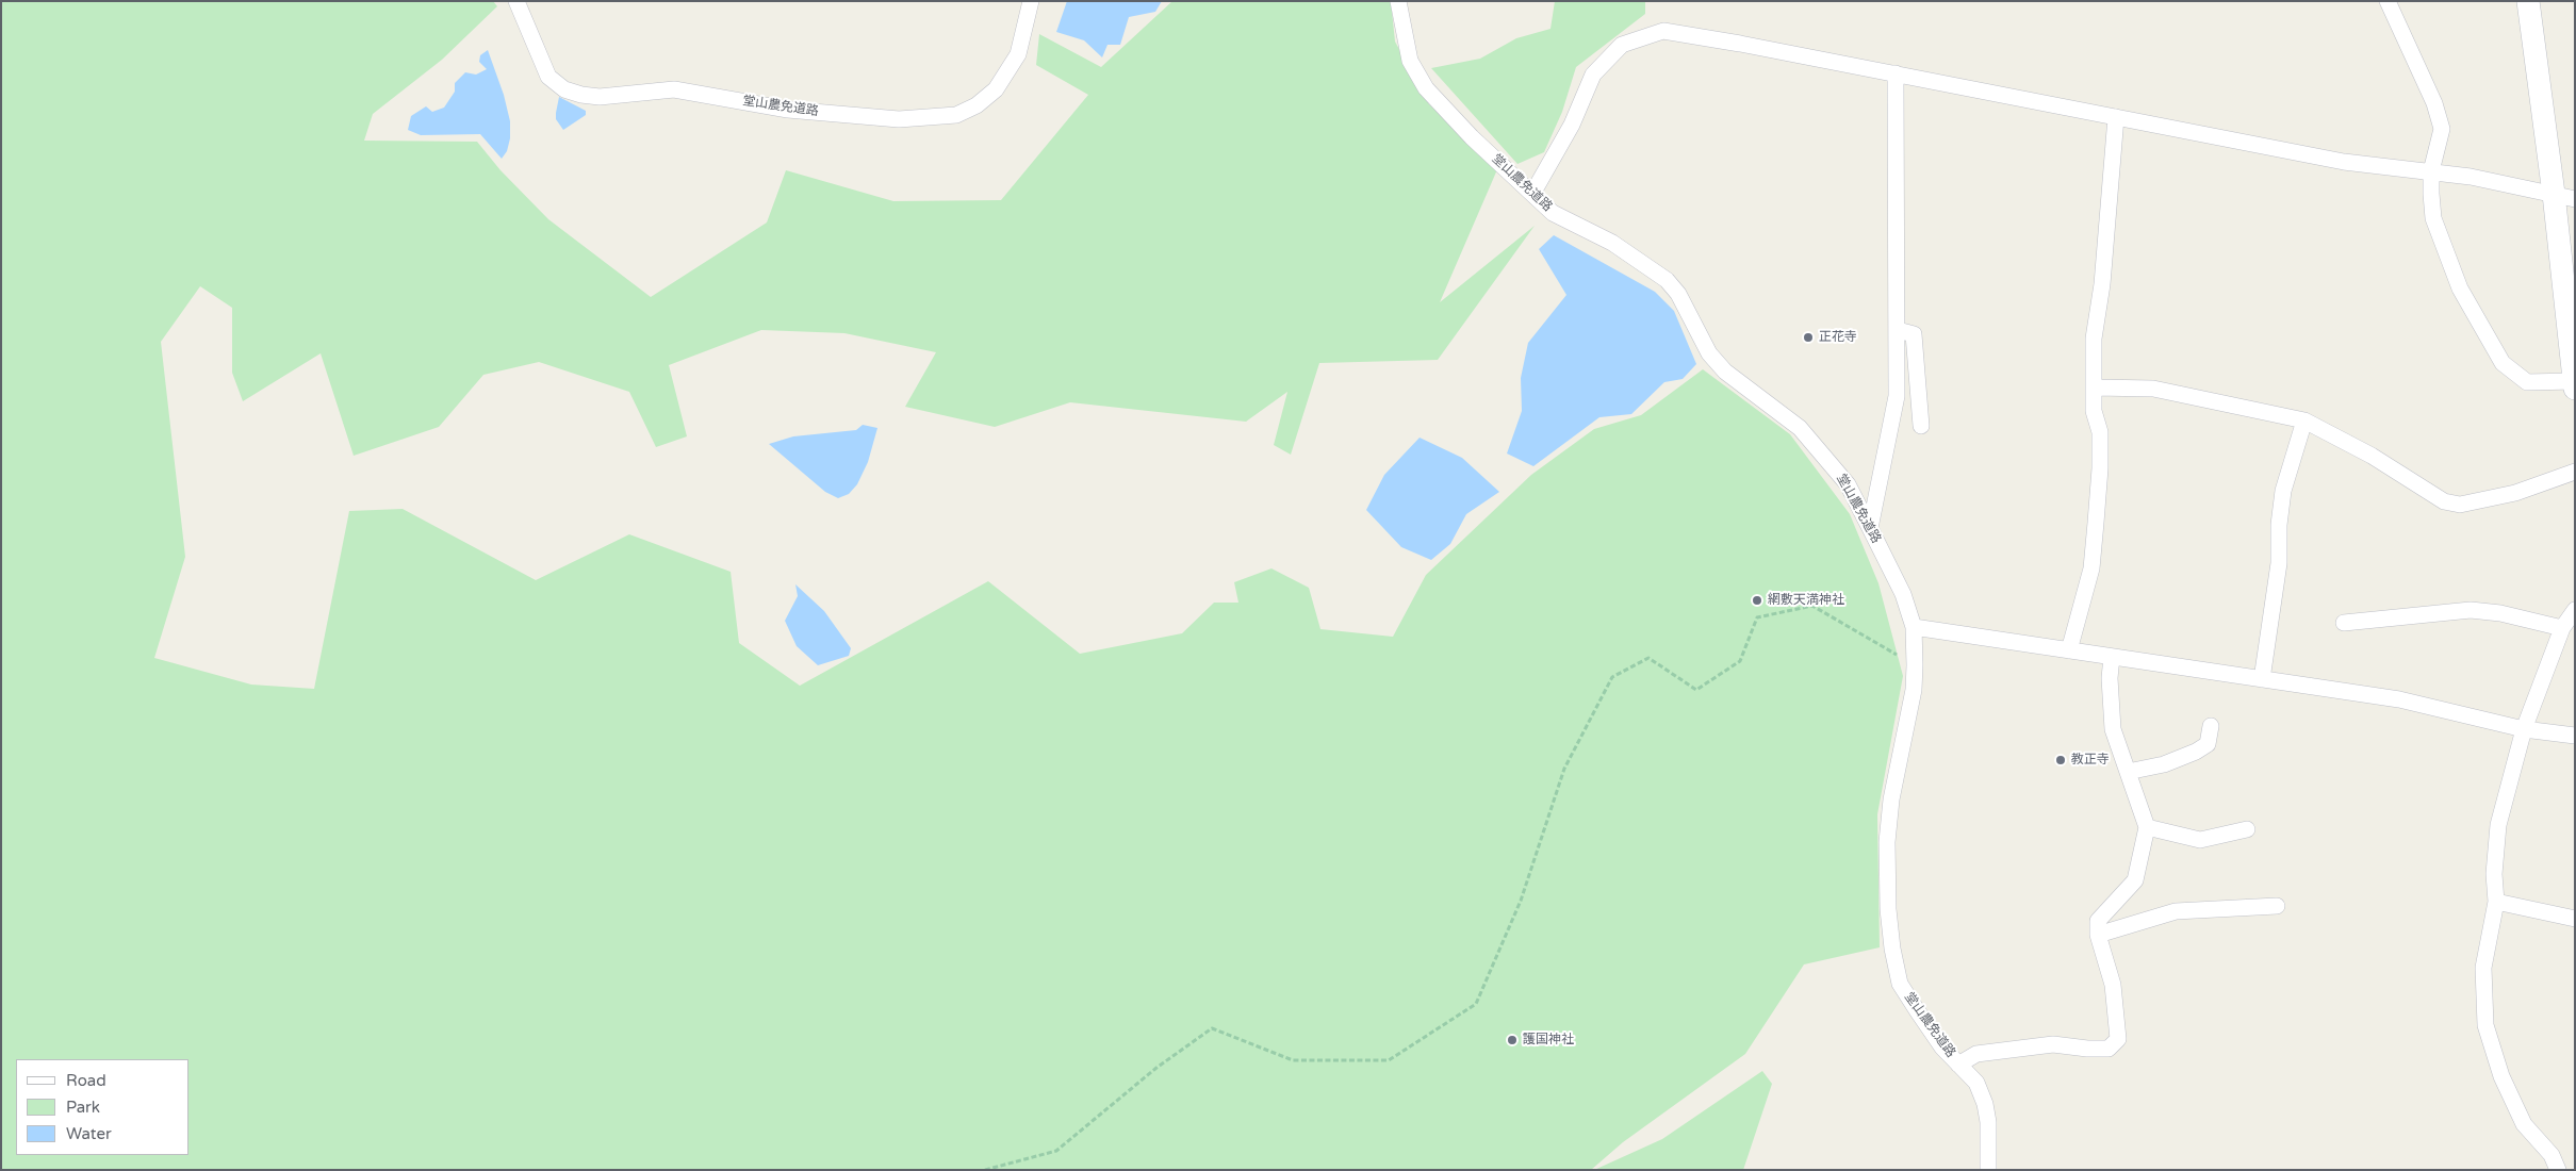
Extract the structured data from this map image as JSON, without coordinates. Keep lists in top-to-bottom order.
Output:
{
  "streets": {
    "street": ["堂山農免道路"]
  },
  "places": [
    "正花寺",
    "網敷天満神社",
    "教正寺",
    "護国神社"
  ],
  "legend": ["Road", "Park", "Water"]
}
